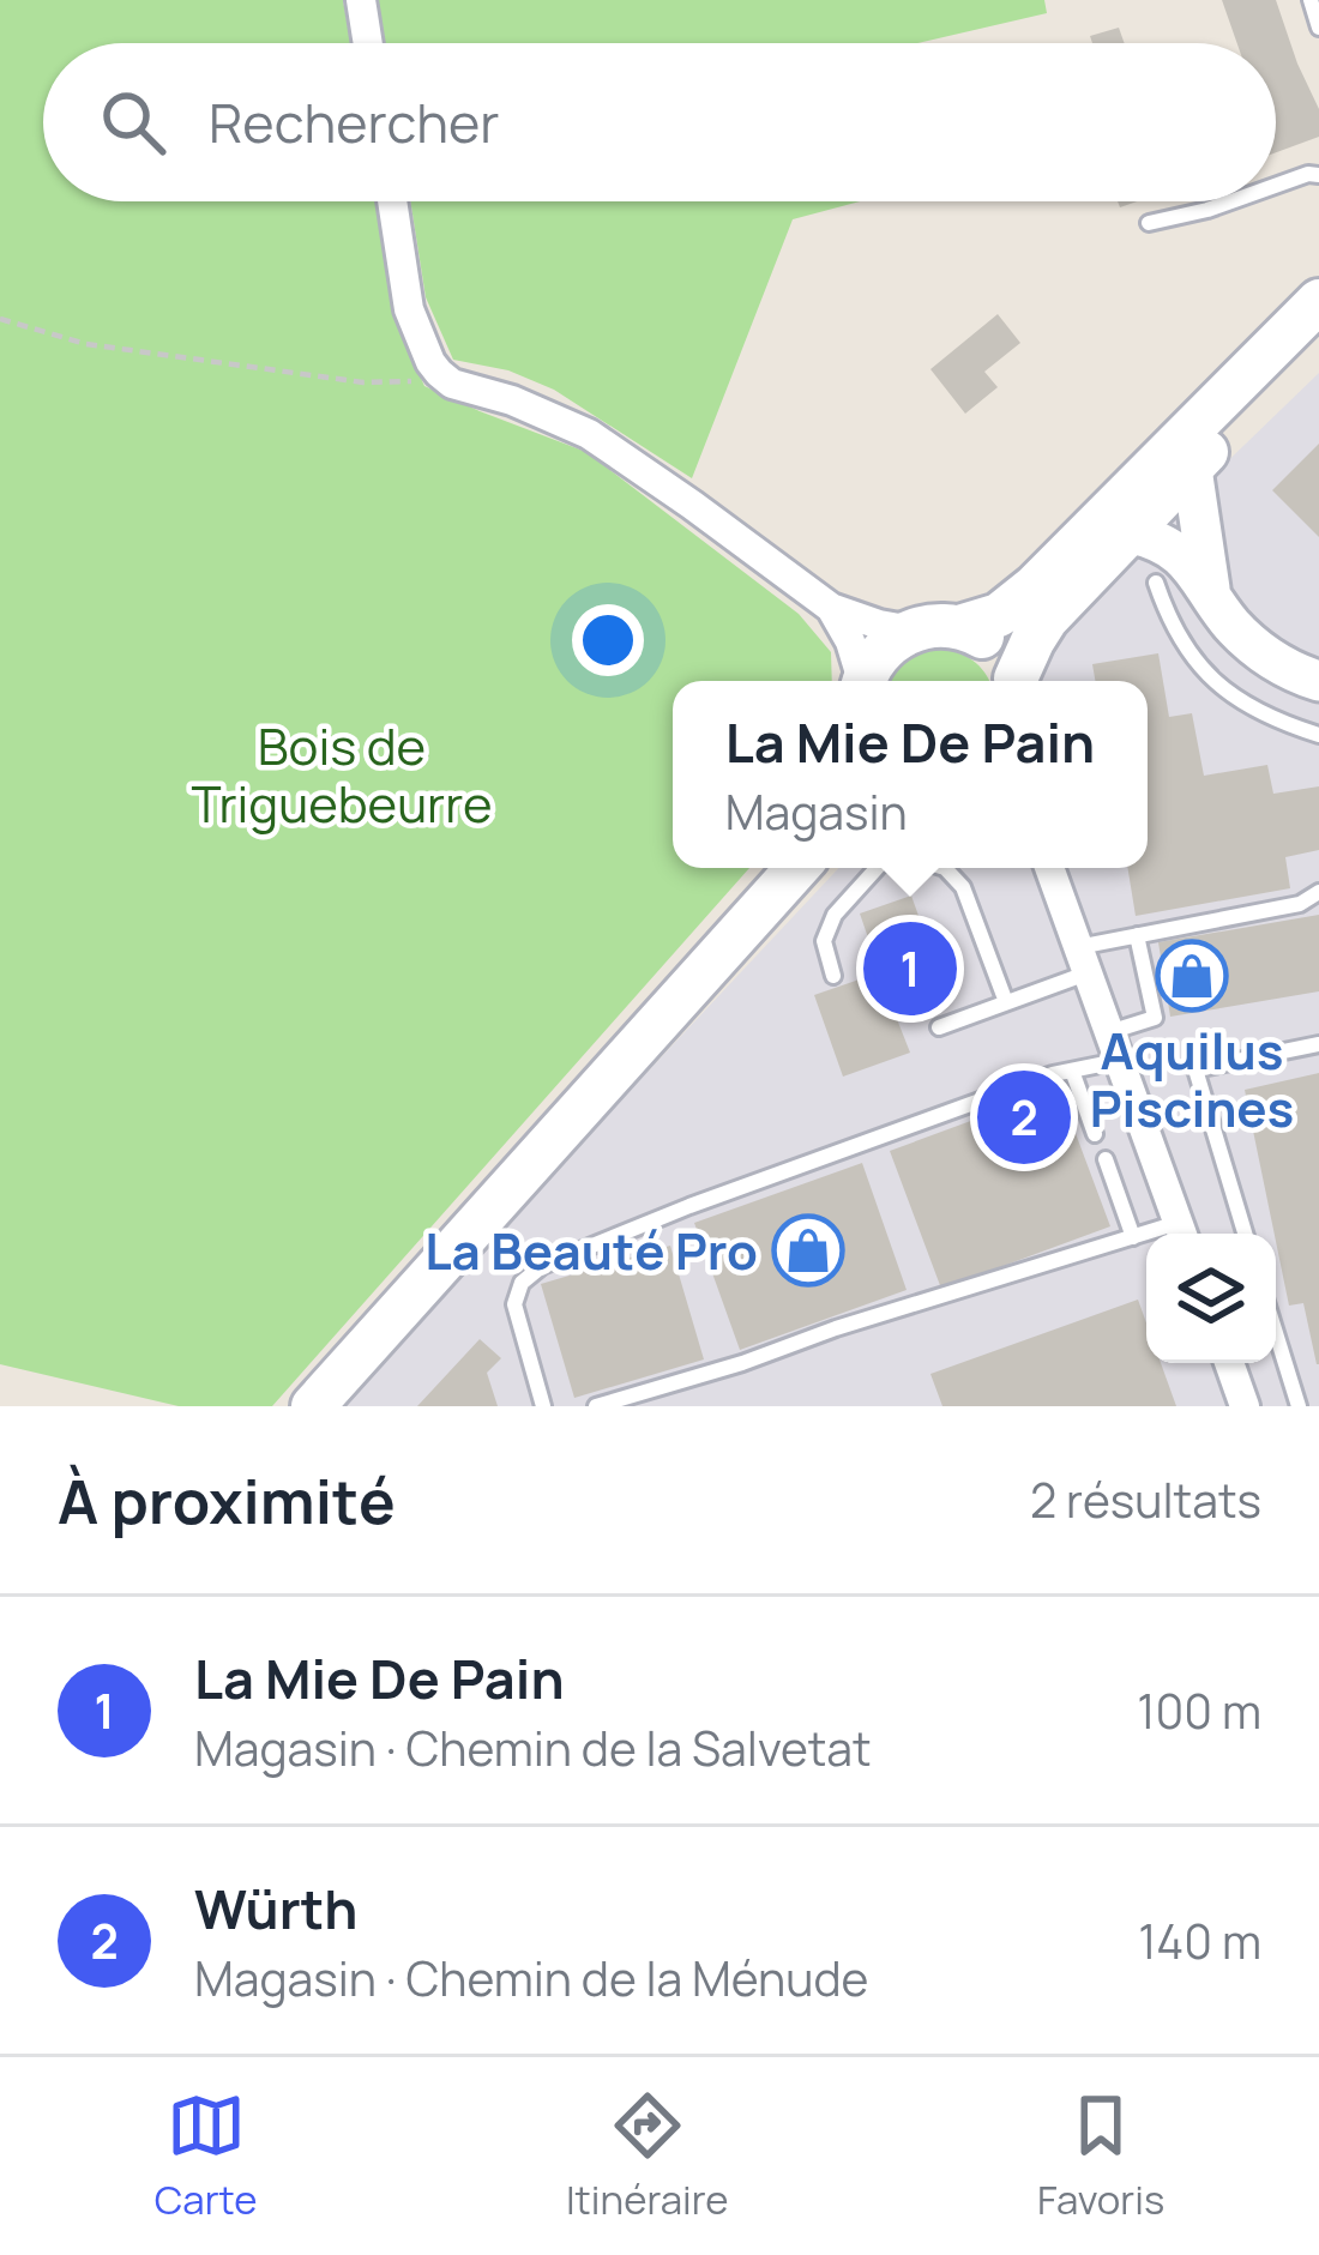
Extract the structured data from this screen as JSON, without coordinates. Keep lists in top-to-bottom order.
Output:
{
  "parks": ["Bois de Triguebeurre"],
  "places": {
    "shop": ["Aquilus Piscines", "La Beauté Pro"]
  },
  "page": {
    "search": "Rechercher",
    "popup": ["La Mie De Pain", "Magasin"],
    "pins": ["1", "2"],
    "heading": ["À proximité", "2 résultats"],
    "list": [
      {
        "mark": "1",
        "name": "La Mie De Pain",
        "note": "Magasin · Chemin de la Salvetat",
        "value": "100 m"
      },
      {
        "mark": "2",
        "name": "Würth",
        "note": "Magasin · Chemin de la Ménude",
        "value": "140 m"
      }
    ],
    "nav": ["Carte", "Itinéraire", "Favoris"]
  }
}
